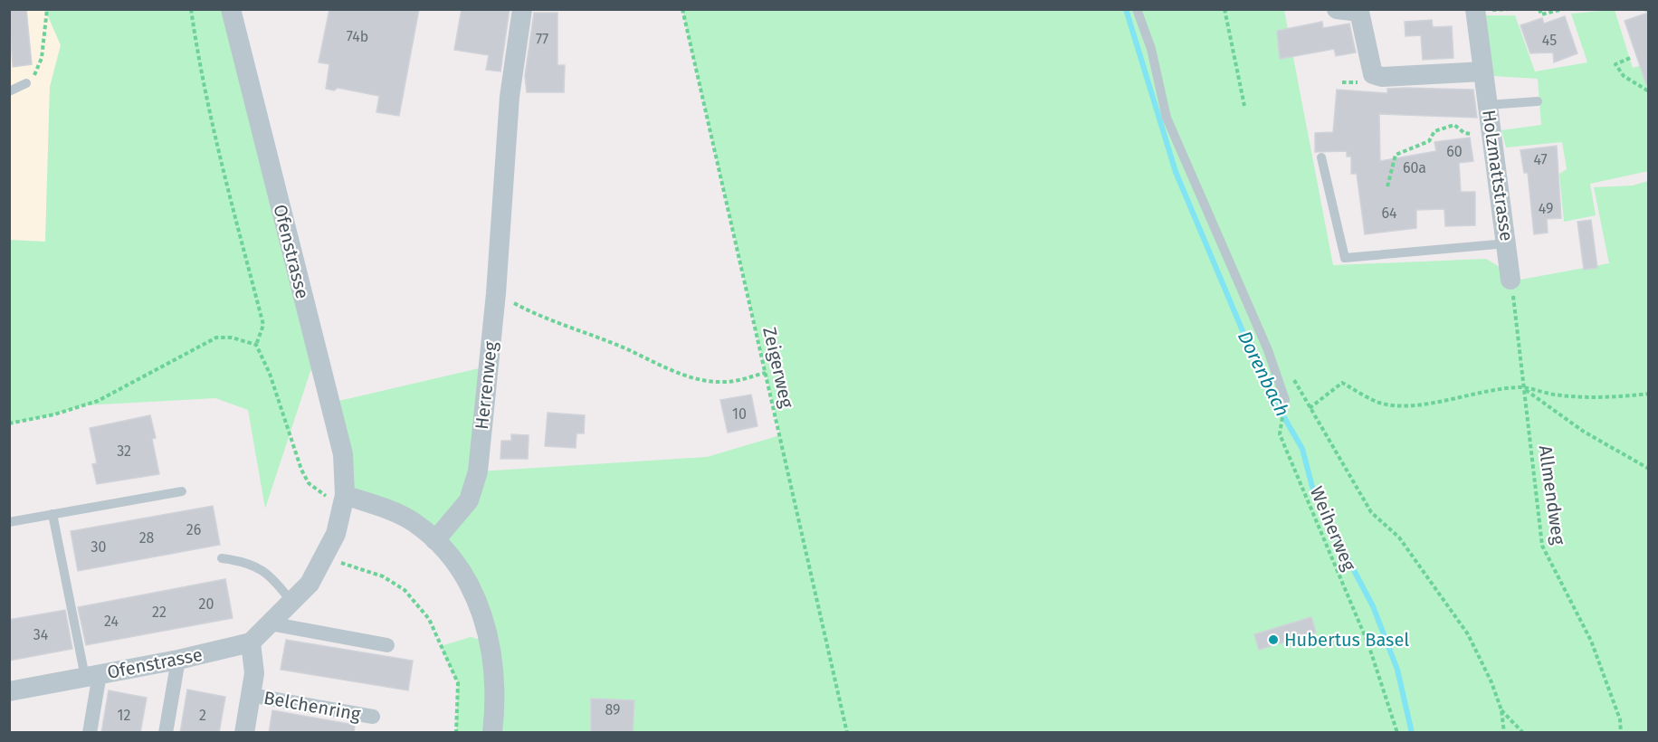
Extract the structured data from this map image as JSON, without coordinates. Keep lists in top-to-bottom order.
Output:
{
  "streets": {
    "street": [
      "Holzmattstrasse",
      "Ofenstrasse",
      "Herrenweg",
      "Belchenring"
    ],
    "path": ["Zeigerweg", "Allmendweg", "Weiherweg"]
  },
  "crossings": [
    ["Holzmattstrasse", "Allmendweg"],
    ["Ofenstrasse", "Belchenring"]
  ],
  "water": ["Dorenbach"],
  "places": ["Hubertus Basel"],
  "house_numbers": [
    "74b",
    "77",
    "45",
    "60",
    "47",
    "60a",
    "49",
    "64",
    "10",
    "32",
    "26",
    "28",
    "30",
    "20",
    "22",
    "24",
    "34",
    "89",
    "12",
    "2"
  ]
}
